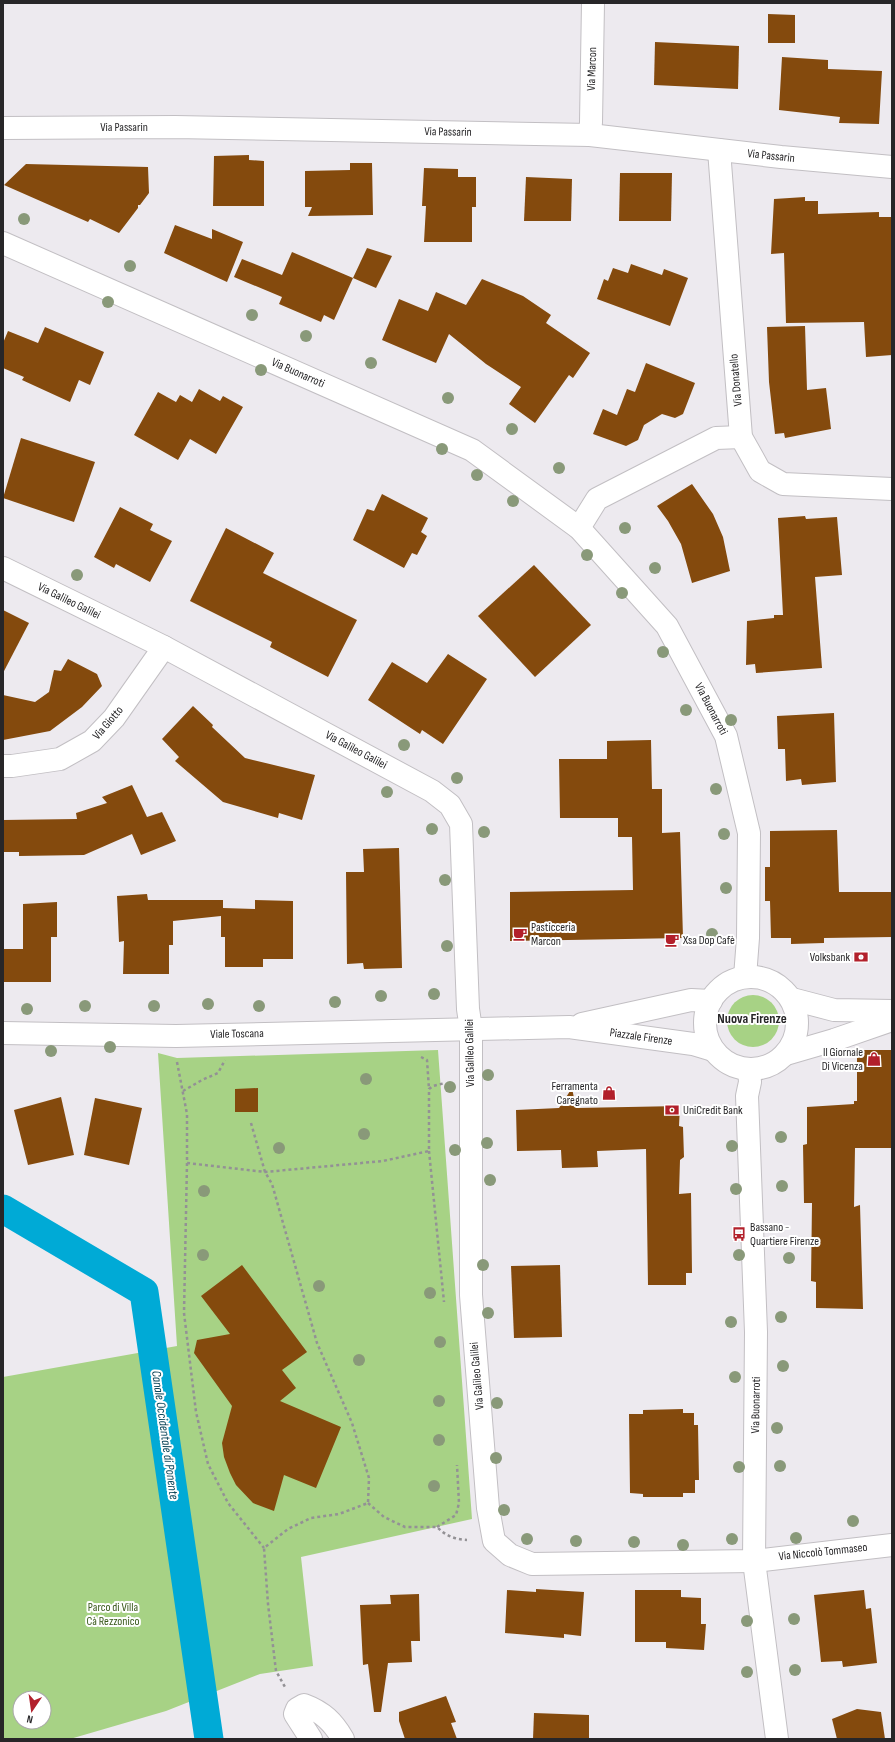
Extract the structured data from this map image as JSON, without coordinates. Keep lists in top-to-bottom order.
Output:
{
  "streets": {
    "street": [
      "Via Marcon",
      "Via Passarin",
      "Via Buonarroti",
      "Via Donatello",
      "Via Galileo Galilei",
      "Via Giotto",
      "Viale Toscana",
      "Piazzale Firenze",
      "Via Niccolò Tommaseo"
    ]
  },
  "crossings": [
    ["Via Marcon", "Via Passarin"],
    ["Via Passarin", "Via Donatello"],
    ["Via Buonarroti", "Piazzale Firenze"],
    ["Via Buonarroti", "Via Niccolò Tommaseo"],
    ["Via Galileo Galilei", "Via Giotto"],
    ["Via Galileo Galilei", "Viale Toscana"],
    ["Via Galileo Galilei", "Piazzale Firenze"],
    ["Viale Toscana", "Piazzale Firenze"]
  ],
  "districts": ["Nuova Firenze"],
  "water": ["Canale Occidentale di Ponente"],
  "parks": ["Parco di Villa Cà Rezzonico"],
  "places": {
    "cafe": ["Pasticceria Marcon", "Xsa Dop Cafè"],
    "bank": ["Volksbank", "UniCredit Bank"],
    "shop": ["Il Giornale Di Vicenza", "Ferramenta Caregnato"],
    "bus stop": ["Bassano - Quartiere Firenze"]
  },
  "north": "bottom"
}
